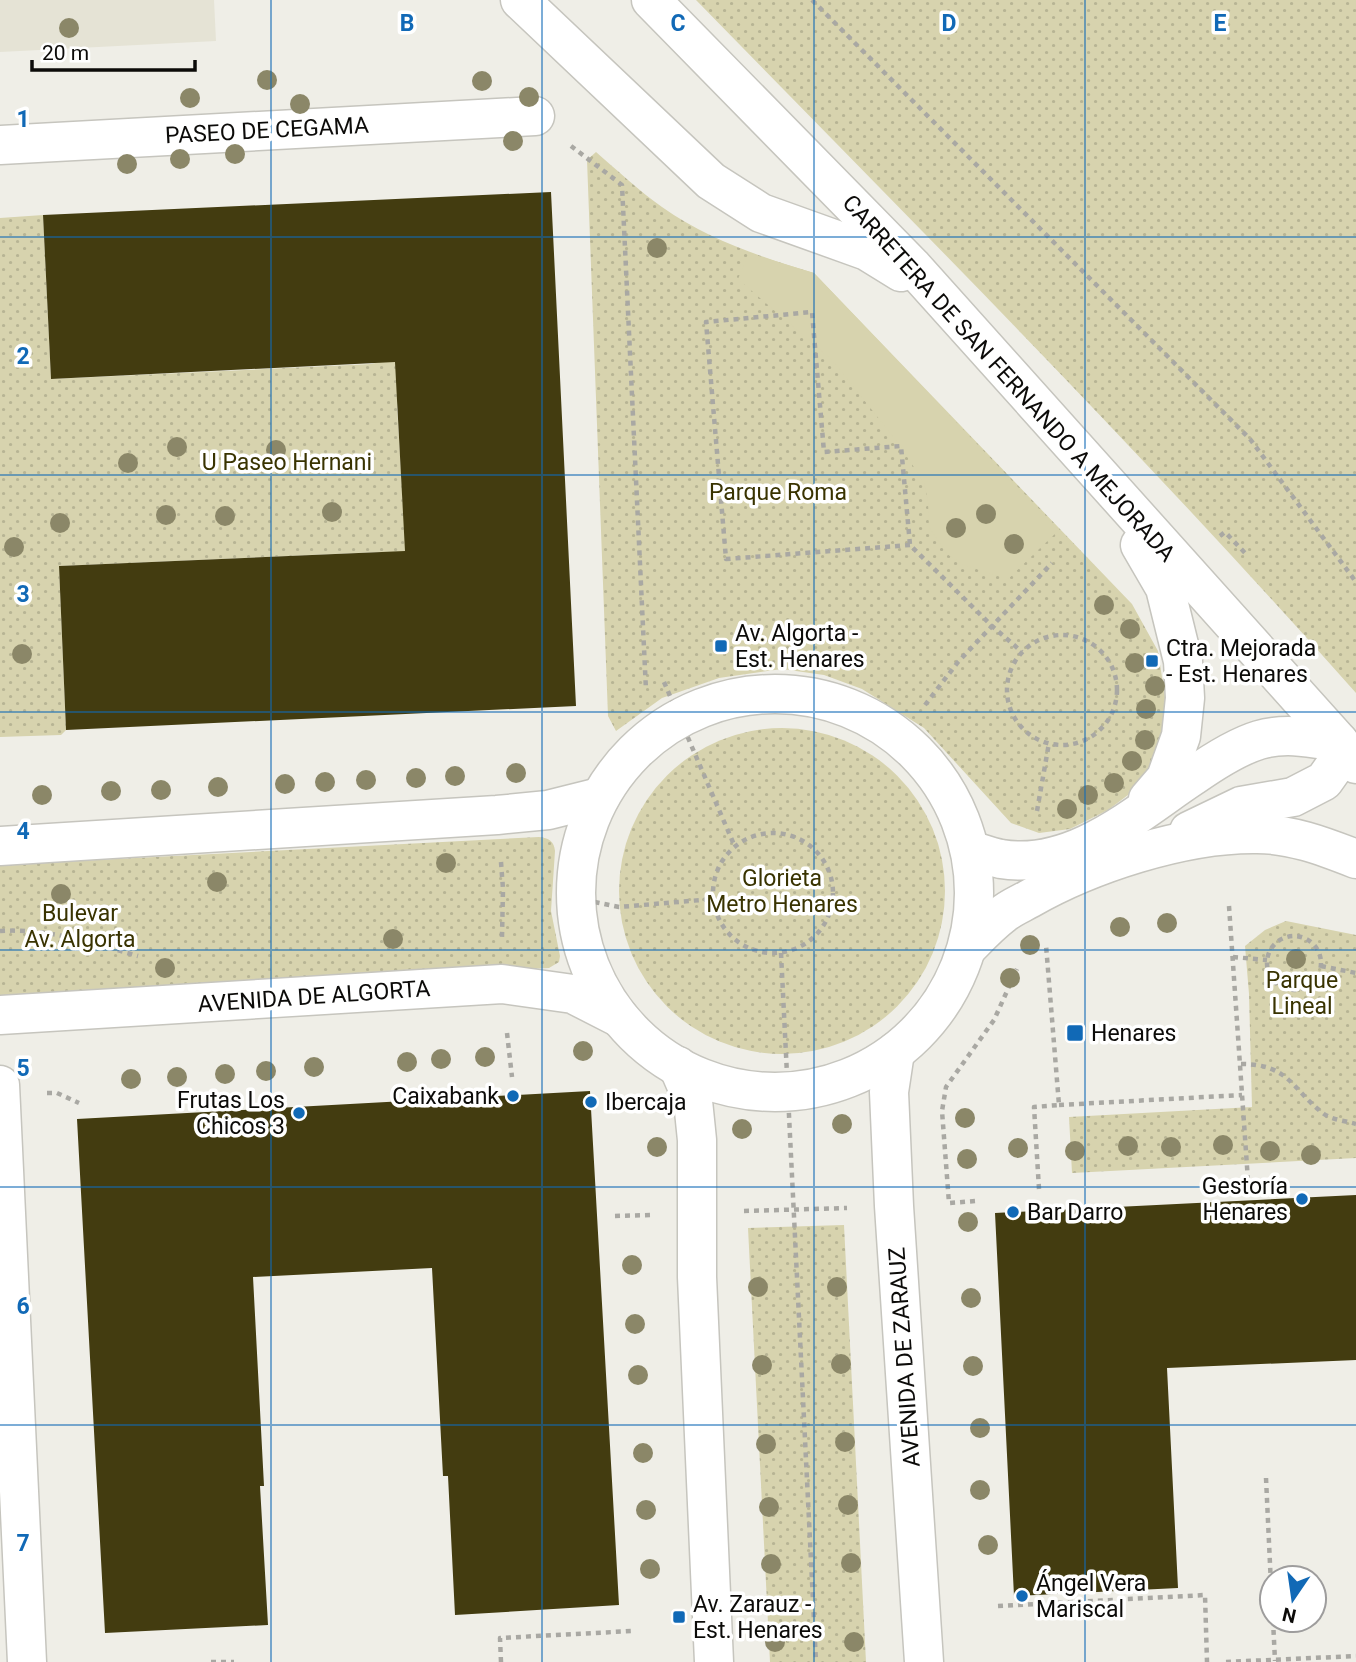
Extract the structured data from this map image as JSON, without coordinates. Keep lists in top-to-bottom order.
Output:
{
  "streets": {
    "street": [
      "PASEO DE CEGAMA",
      "CARRETERA DE SAN FERNANDO A MEJORADA",
      "AVENIDA DE ALGORTA",
      "AVENIDA DE ZARAUZ"
    ]
  },
  "parks": [
    "U Paseo Hernani",
    "Parque Roma",
    "Glorieta Metro Henares",
    "Bulevar Av. Algorta",
    "Parque Lineal"
  ],
  "places": {
    "transit": [
      "Av. Algorta - Est. Henares",
      "Ctra. Mejorada - Est. Henares",
      "Henares",
      "Av. Zarauz - Est. Henares"
    ],
    "other": [
      "Caixabank",
      "Ibercaja",
      "Frutas Los Chicos 3",
      "Gestoría Henares",
      "Bar Darro",
      "Ángel Vera Mariscal"
    ]
  },
  "scale_bar": "20 m",
  "north": "bottom",
  "grid": {
    "columns": [
      "B",
      "C",
      "D",
      "E"
    ],
    "rows": [
      "1",
      "2",
      "3",
      "4",
      "5",
      "6",
      "7"
    ]
  }
}
